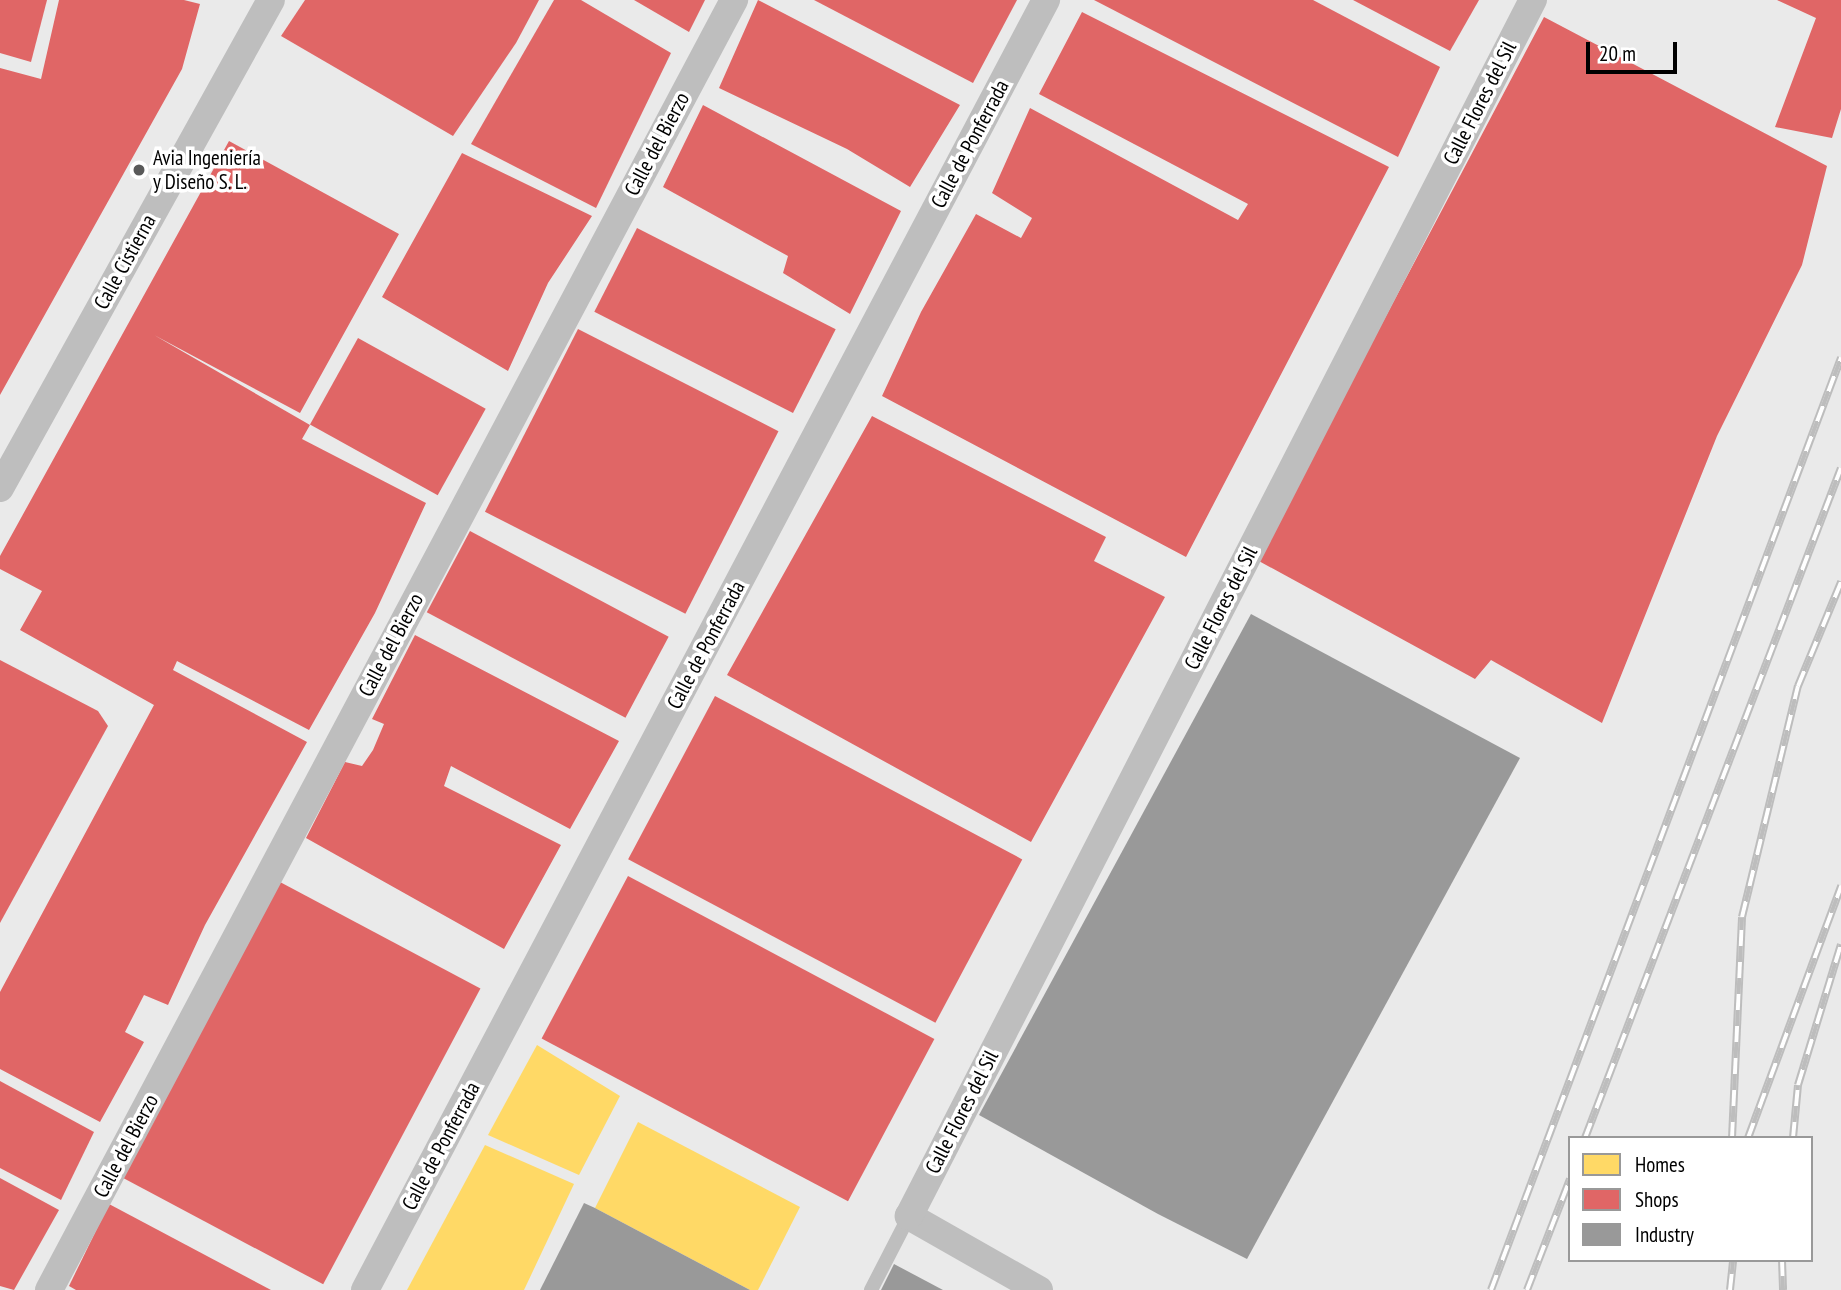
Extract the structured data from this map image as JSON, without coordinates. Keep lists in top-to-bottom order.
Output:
{
  "streets": {
    "street": [
      "Calle Flores del Sil",
      "Calle del Bierzo",
      "Calle de Ponferrada",
      "Calle Cistierna"
    ]
  },
  "places": ["Avia Ingeniería y Diseño S. L."],
  "legend": ["Homes", "Shops", "Industry"],
  "scale_bar": "20 m"
}
